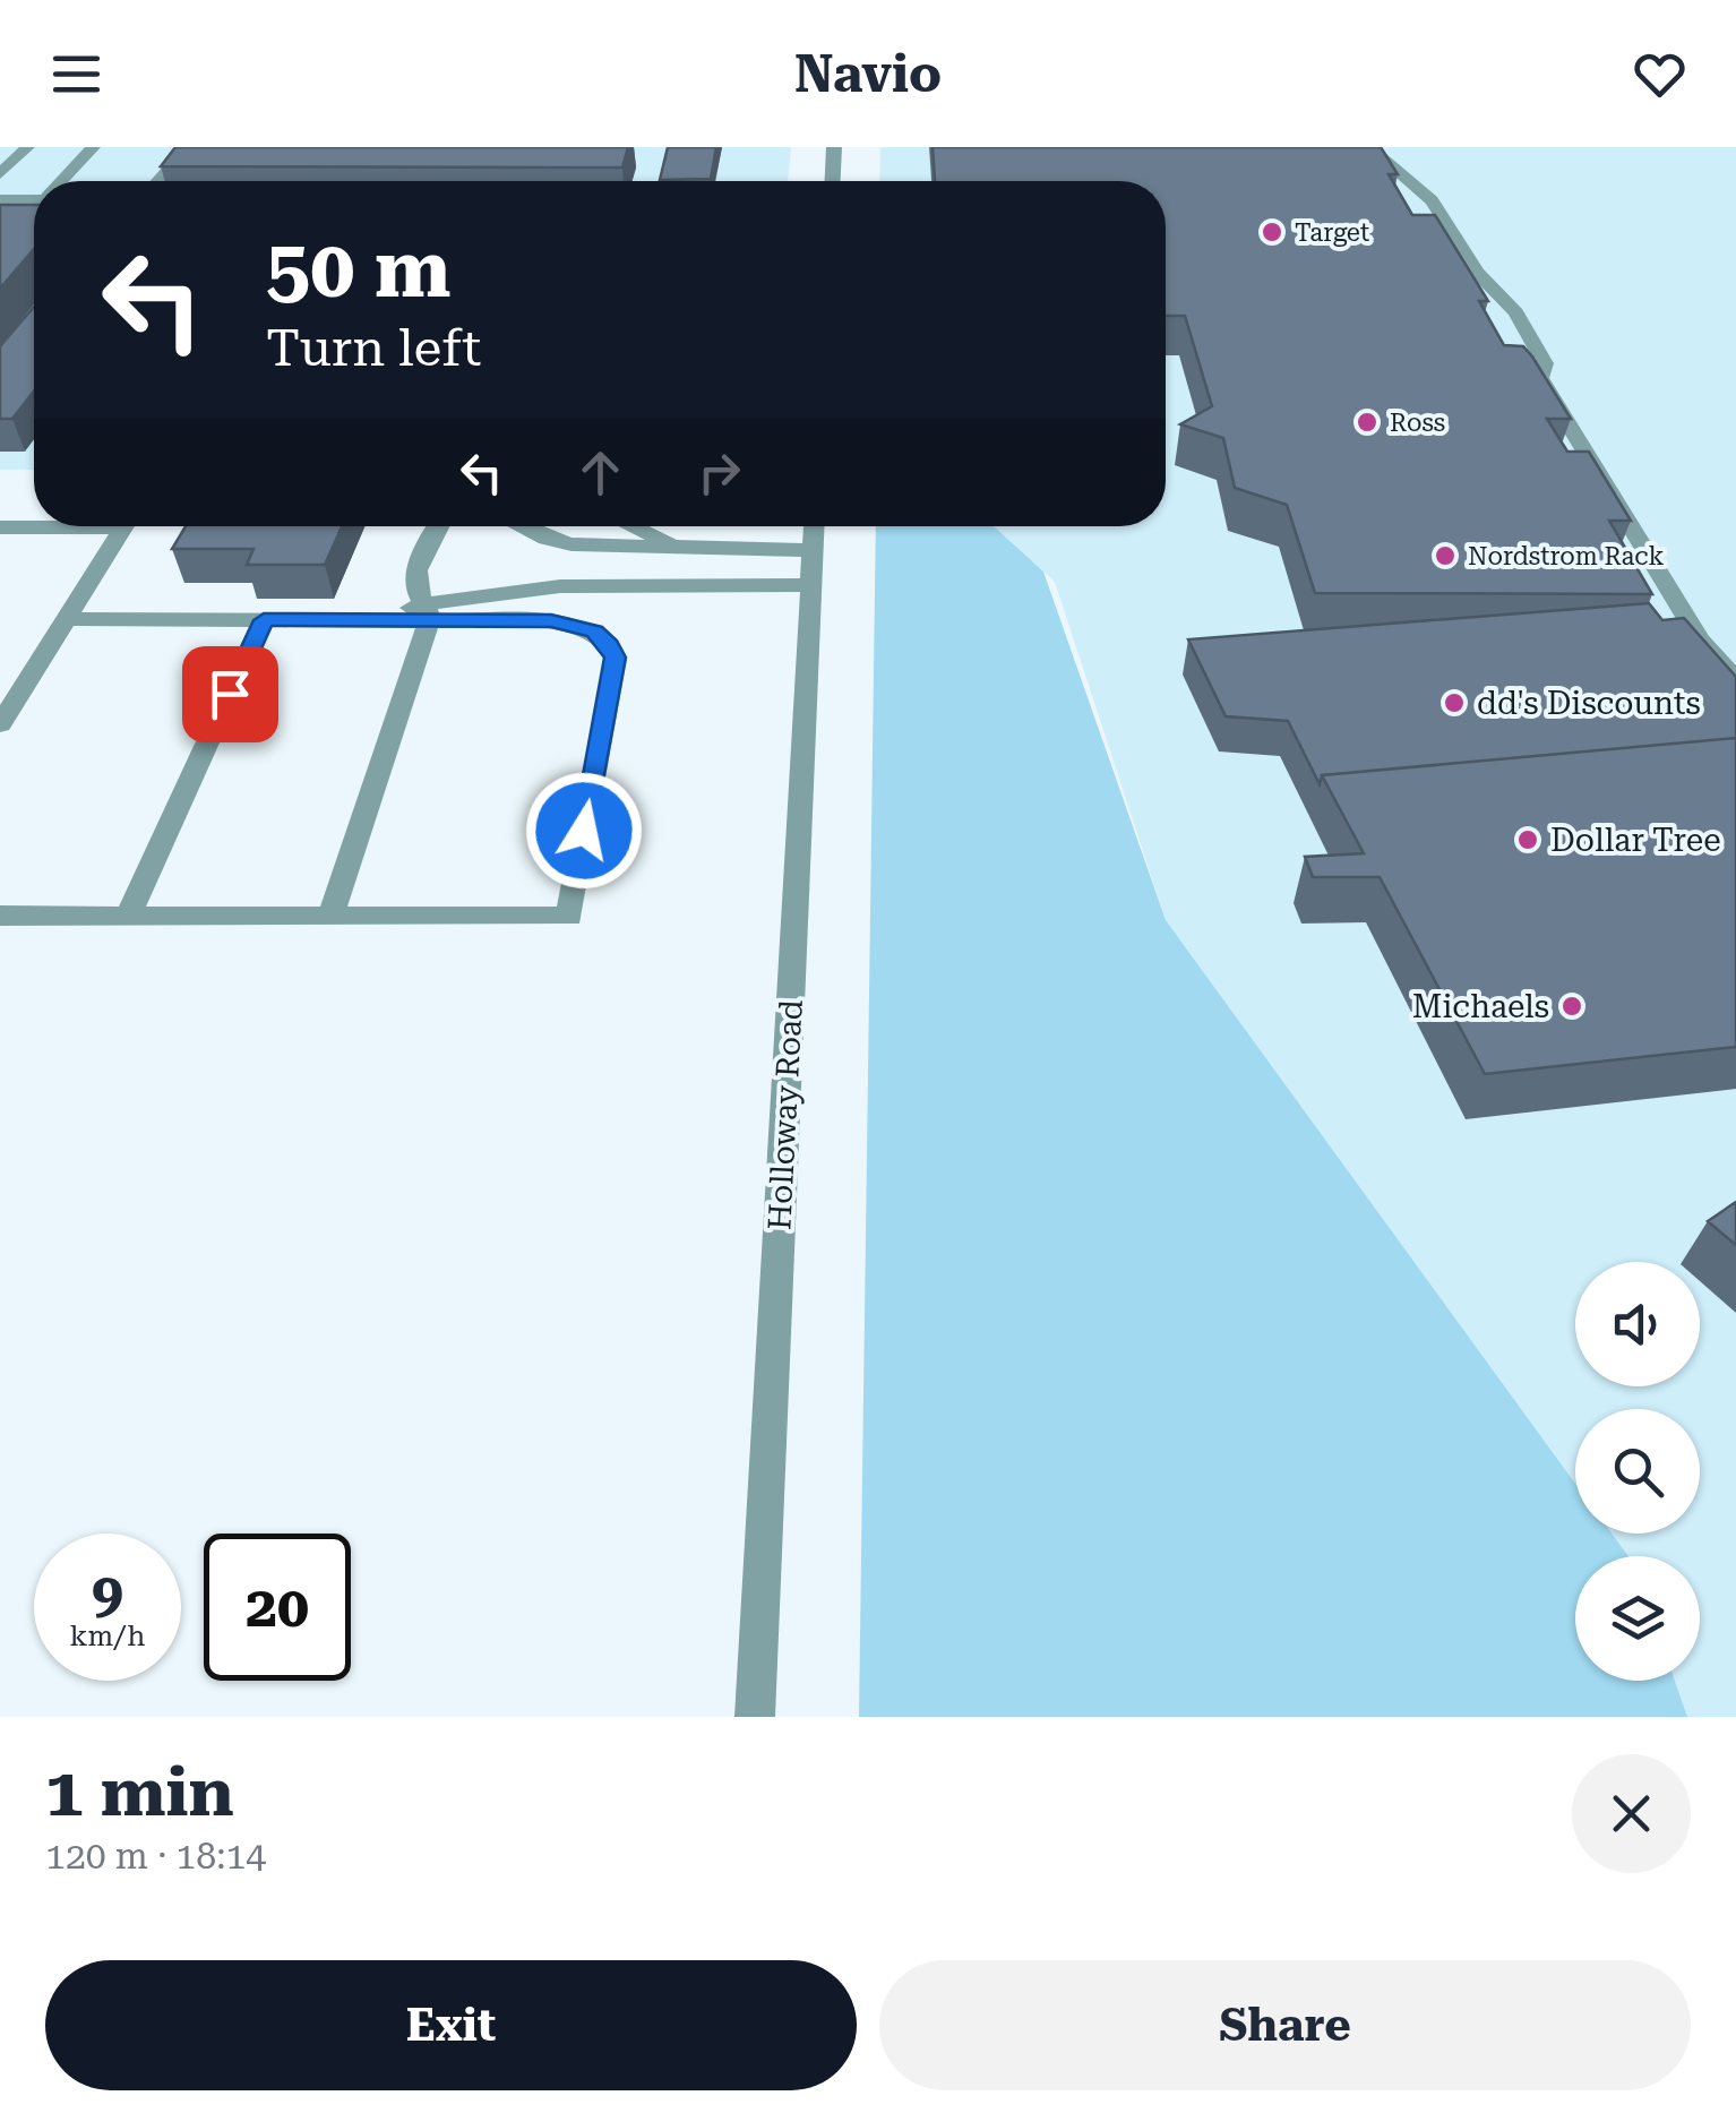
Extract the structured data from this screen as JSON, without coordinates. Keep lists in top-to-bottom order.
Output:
{
  "streets": {
    "street": ["Holloway Road"]
  },
  "places": [
    "Target",
    "Ross",
    "Nordstrom Rack",
    "dd's Discounts",
    "Dollar Tree",
    "Michaels"
  ],
  "page": {
    "header": "Navio",
    "turn": ["50 m", "Turn left"],
    "speed": "9 km/h",
    "limit": "20",
    "heading": ["1 min", "120 m · 18:14"],
    "buttons": ["Exit", "Share"]
  }
}
